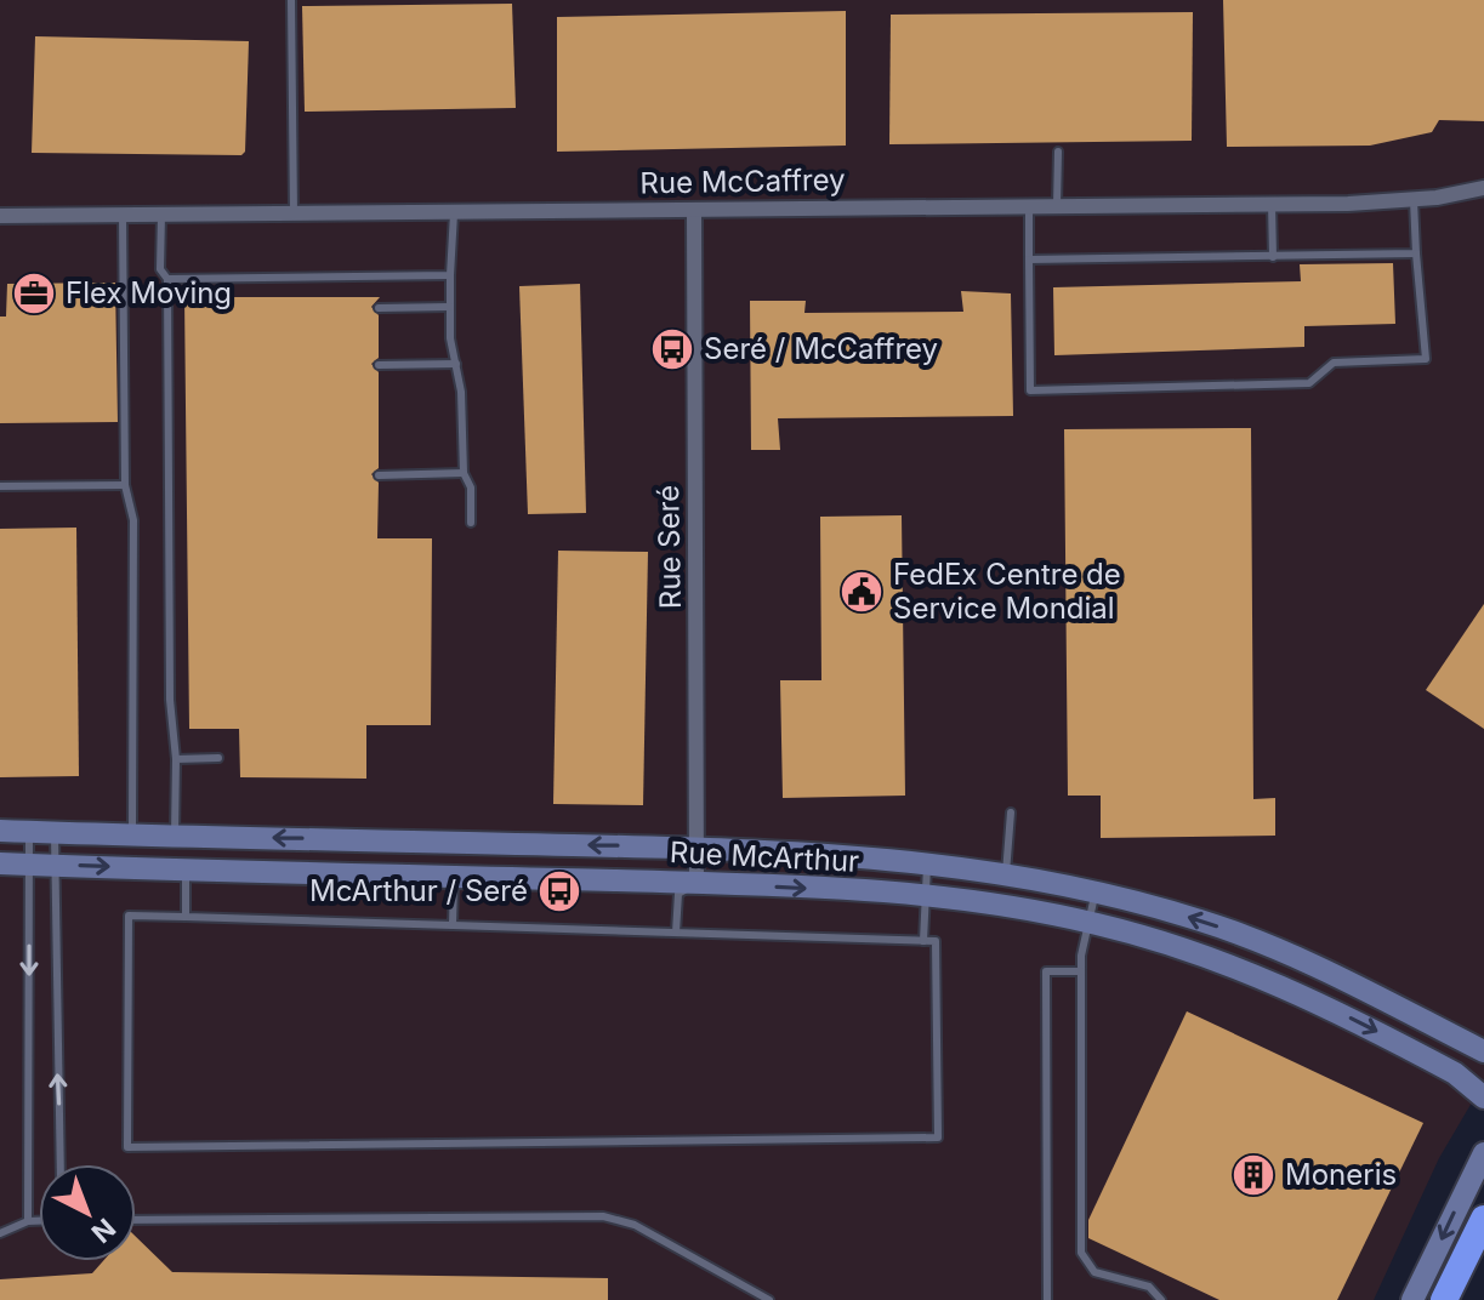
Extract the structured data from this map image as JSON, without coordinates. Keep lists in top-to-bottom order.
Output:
{
  "streets": {
    "street": ["Rue McCaffrey", "Rue Seré", "Rue McArthur"]
  },
  "crossings": [
    ["Rue McCaffrey", "Rue Seré"],
    ["Rue Seré", "Rue McArthur"]
  ],
  "places": {
    "office": ["Flex Moving"],
    "bus stop": ["Seré / McCaffrey", "McArthur / Seré"],
    "public building": ["FedEx Centre de Service Mondial"],
    "building": ["Moneris"]
  },
  "north": "bottom right"
}
